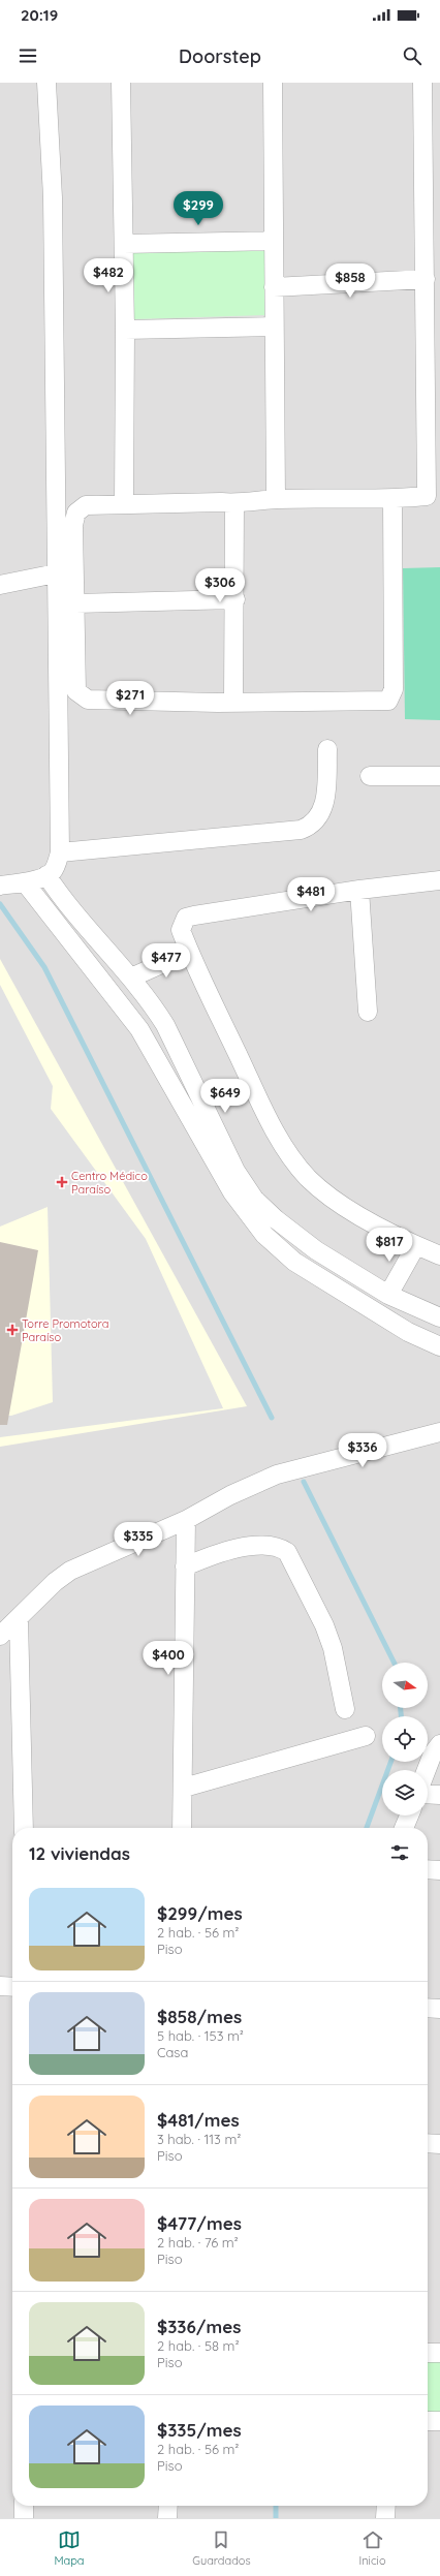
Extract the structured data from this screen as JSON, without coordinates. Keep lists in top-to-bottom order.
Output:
{
  "places": {
    "health": ["Centro Médico Paraíso", "Torre Promotora Paraíso"]
  },
  "north": "right",
  "page": {
    "status": "20:19",
    "header": "Doorstep",
    "price": [
      "$299",
      "$482",
      "$858",
      "$306",
      "$271",
      "$481",
      "$477",
      "$649",
      "$817",
      "$336",
      "$335",
      "$400"
    ],
    "heading": "12 viviendas",
    "list": [
      {
        "name": "$299/mes",
        "note": "2 hab. · 56 m² · Piso"
      },
      {
        "name": "$858/mes",
        "note": "5 hab. · 153 m² · Casa"
      },
      {
        "name": "$481/mes",
        "note": "3 hab. · 113 m² · Piso"
      },
      {
        "name": "$477/mes",
        "note": "2 hab. · 76 m² · Piso"
      },
      {
        "name": "$336/mes",
        "note": "2 hab. · 58 m² · Piso"
      },
      {
        "name": "$335/mes",
        "note": "2 hab. · 56 m² · Piso"
      }
    ],
    "tabs": ["Mapa", "Guardados", "Inicio"]
  }
}
